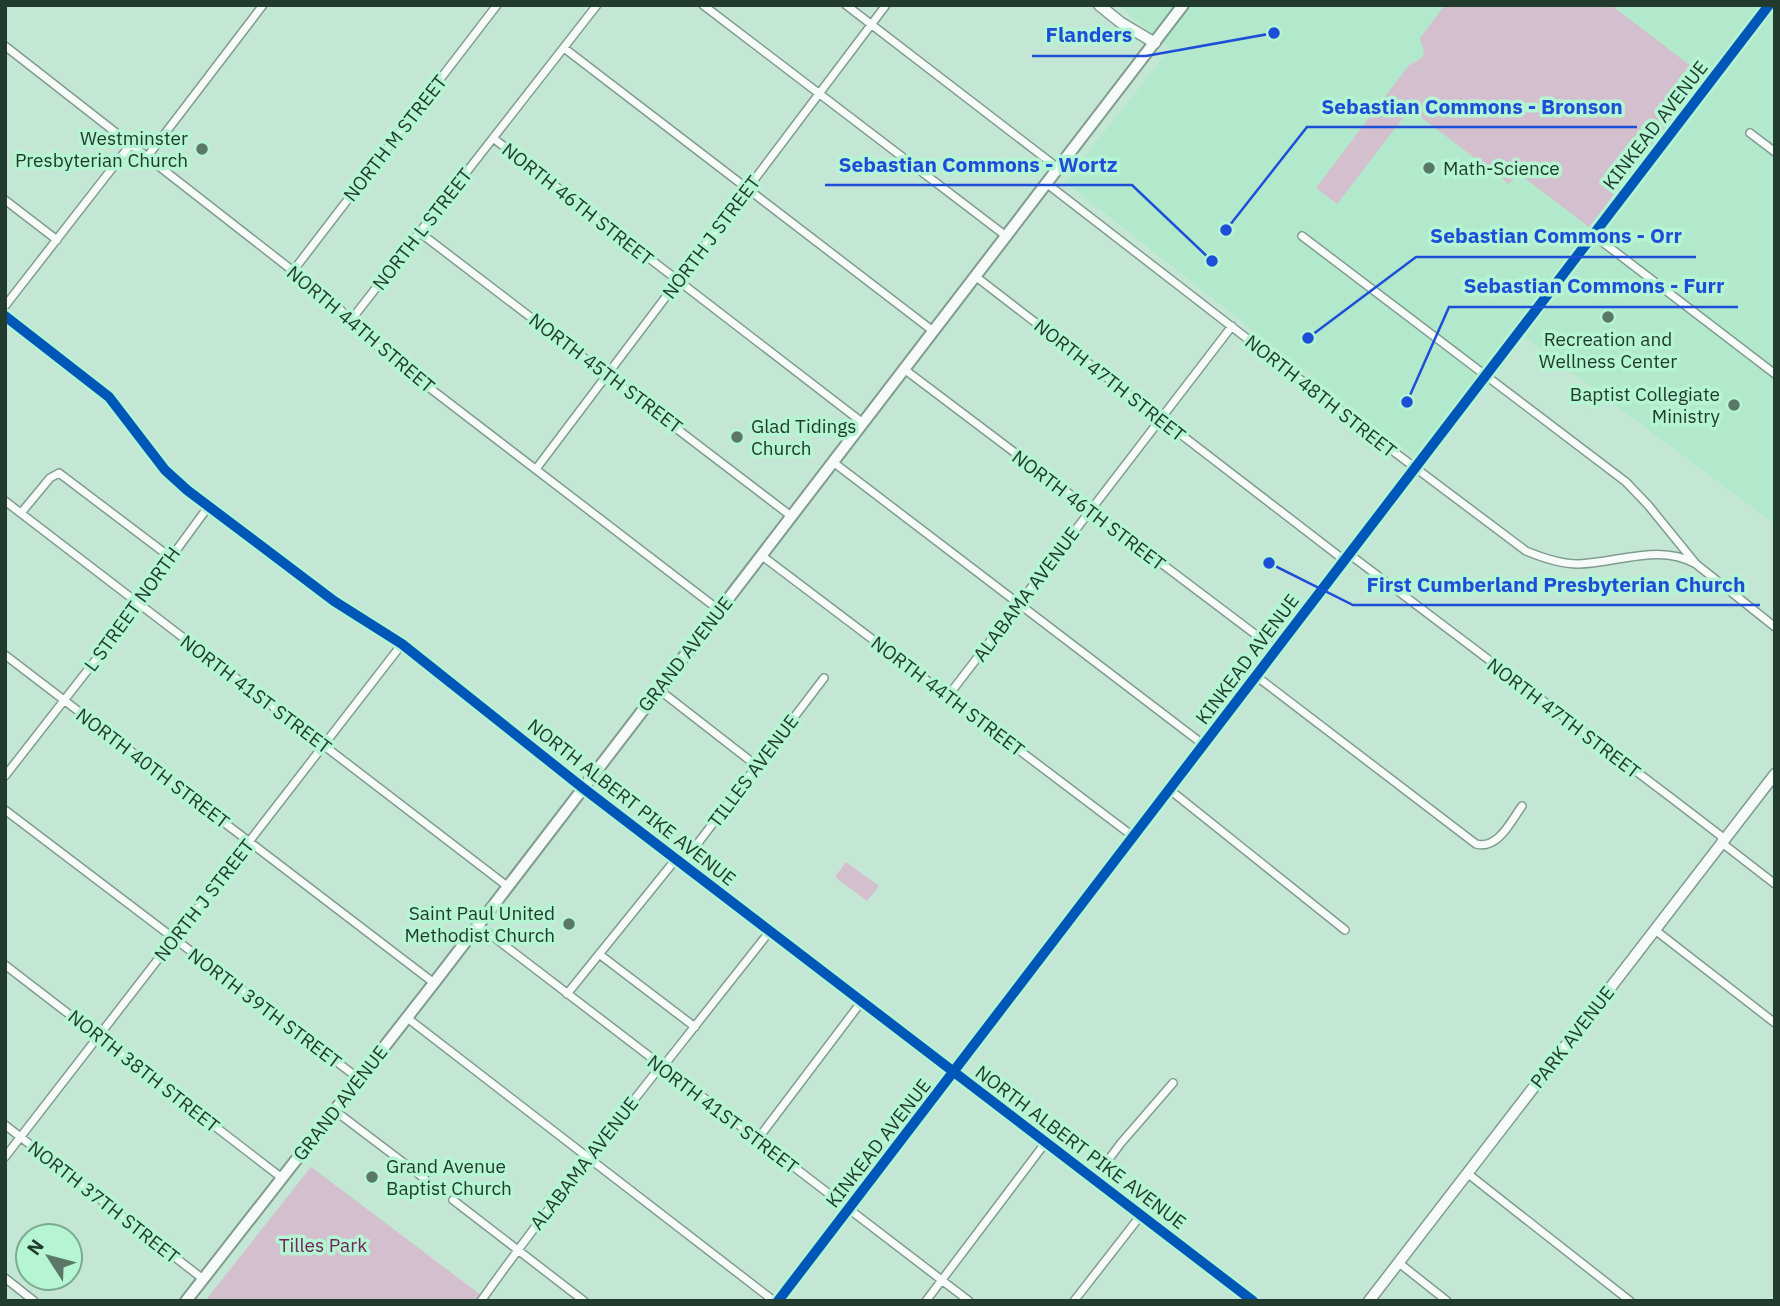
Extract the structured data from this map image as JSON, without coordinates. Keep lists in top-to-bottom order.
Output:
{
  "streets": {
    "main road": ["GRAND AVENUE"],
    "street": [
      "KINKEAD AVENUE",
      "NORTH M STREET",
      "NORTH 46TH STREET",
      "NORTH L STREET",
      "NORTH J STREET",
      "NORTH 44TH STREET",
      "NORTH 45TH STREET",
      "NORTH 47TH STREET",
      "NORTH 48TH STREET",
      "ALABAMA AVENUE",
      "L STREET NORTH",
      "NORTH 41ST STREET",
      "NORTH 40TH STREET",
      "TILLES AVENUE",
      "NORTH ALBERT PIKE AVENUE",
      "NORTH 39TH STREET",
      "PARK AVENUE",
      "NORTH 38TH STREET",
      "NORTH 37TH STREET"
    ]
  },
  "crossings": [
    ["KINKEAD AVENUE", "NORTH 46TH STREET"],
    ["KINKEAD AVENUE", "NORTH 44TH STREET"],
    ["KINKEAD AVENUE", "NORTH 47TH STREET"],
    ["KINKEAD AVENUE", "NORTH 48TH STREET"],
    ["KINKEAD AVENUE", "NORTH 41ST STREET"],
    ["KINKEAD AVENUE", "NORTH ALBERT PIKE AVENUE"],
    ["NORTH M STREET", "NORTH 44TH STREET"],
    ["NORTH 46TH STREET", "NORTH L STREET"],
    ["NORTH 46TH STREET", "NORTH J STREET"],
    ["NORTH 46TH STREET", "ALABAMA AVENUE"],
    ["NORTH 46TH STREET", "GRAND AVENUE"],
    ["NORTH L STREET", "NORTH 44TH STREET"],
    ["NORTH L STREET", "NORTH 45TH STREET"],
    ["NORTH J STREET", "NORTH 44TH STREET"],
    ["NORTH J STREET", "NORTH 45TH STREET"],
    ["NORTH J STREET", "NORTH 41ST STREET"],
    ["NORTH J STREET", "NORTH 40TH STREET"],
    ["NORTH J STREET", "NORTH ALBERT PIKE AVENUE"],
    ["NORTH J STREET", "NORTH 39TH STREET"],
    ["NORTH J STREET", "NORTH 38TH STREET"],
    ["NORTH J STREET", "NORTH 37TH STREET"],
    ["NORTH 44TH STREET", "ALABAMA AVENUE"],
    ["NORTH 44TH STREET", "GRAND AVENUE"],
    ["NORTH 45TH STREET", "GRAND AVENUE"],
    ["NORTH 47TH STREET", "ALABAMA AVENUE"],
    ["NORTH 47TH STREET", "GRAND AVENUE"],
    ["NORTH 47TH STREET", "PARK AVENUE"],
    ["NORTH 48TH STREET", "ALABAMA AVENUE"],
    ["NORTH 48TH STREET", "GRAND AVENUE"],
    ["ALABAMA AVENUE", "NORTH 41ST STREET"],
    ["ALABAMA AVENUE", "NORTH ALBERT PIKE AVENUE"],
    ["L STREET NORTH", "NORTH 41ST STREET"],
    ["L STREET NORTH", "NORTH 40TH STREET"],
    ["L STREET NORTH", "NORTH ALBERT PIKE AVENUE"],
    ["GRAND AVENUE", "NORTH 41ST STREET"],
    ["GRAND AVENUE", "NORTH 40TH STREET"],
    ["GRAND AVENUE", "NORTH ALBERT PIKE AVENUE"],
    ["GRAND AVENUE", "NORTH 39TH STREET"],
    ["GRAND AVENUE", "NORTH 38TH STREET"],
    ["GRAND AVENUE", "NORTH 37TH STREET"],
    ["NORTH 41ST STREET", "TILLES AVENUE"],
    ["TILLES AVENUE", "NORTH ALBERT PIKE AVENUE"]
  ],
  "parks": ["Tilles Park"],
  "places": [
    "Flanders",
    "Westminster Presbyterian Church",
    "Math-Science",
    "Sebastian Commons - Bronson",
    "Sebastian Commons - Wortz",
    "Recreation and Wellness Center",
    "Sebastian Commons - Orr",
    "Sebastian Commons - Furr",
    "Baptist Collegiate Ministry",
    "Glad Tidings Church",
    "First Cumberland Presbyterian Church",
    "Saint Paul United Methodist Church",
    "Grand Avenue Baptist Church"
  ],
  "north": "top left"
}
